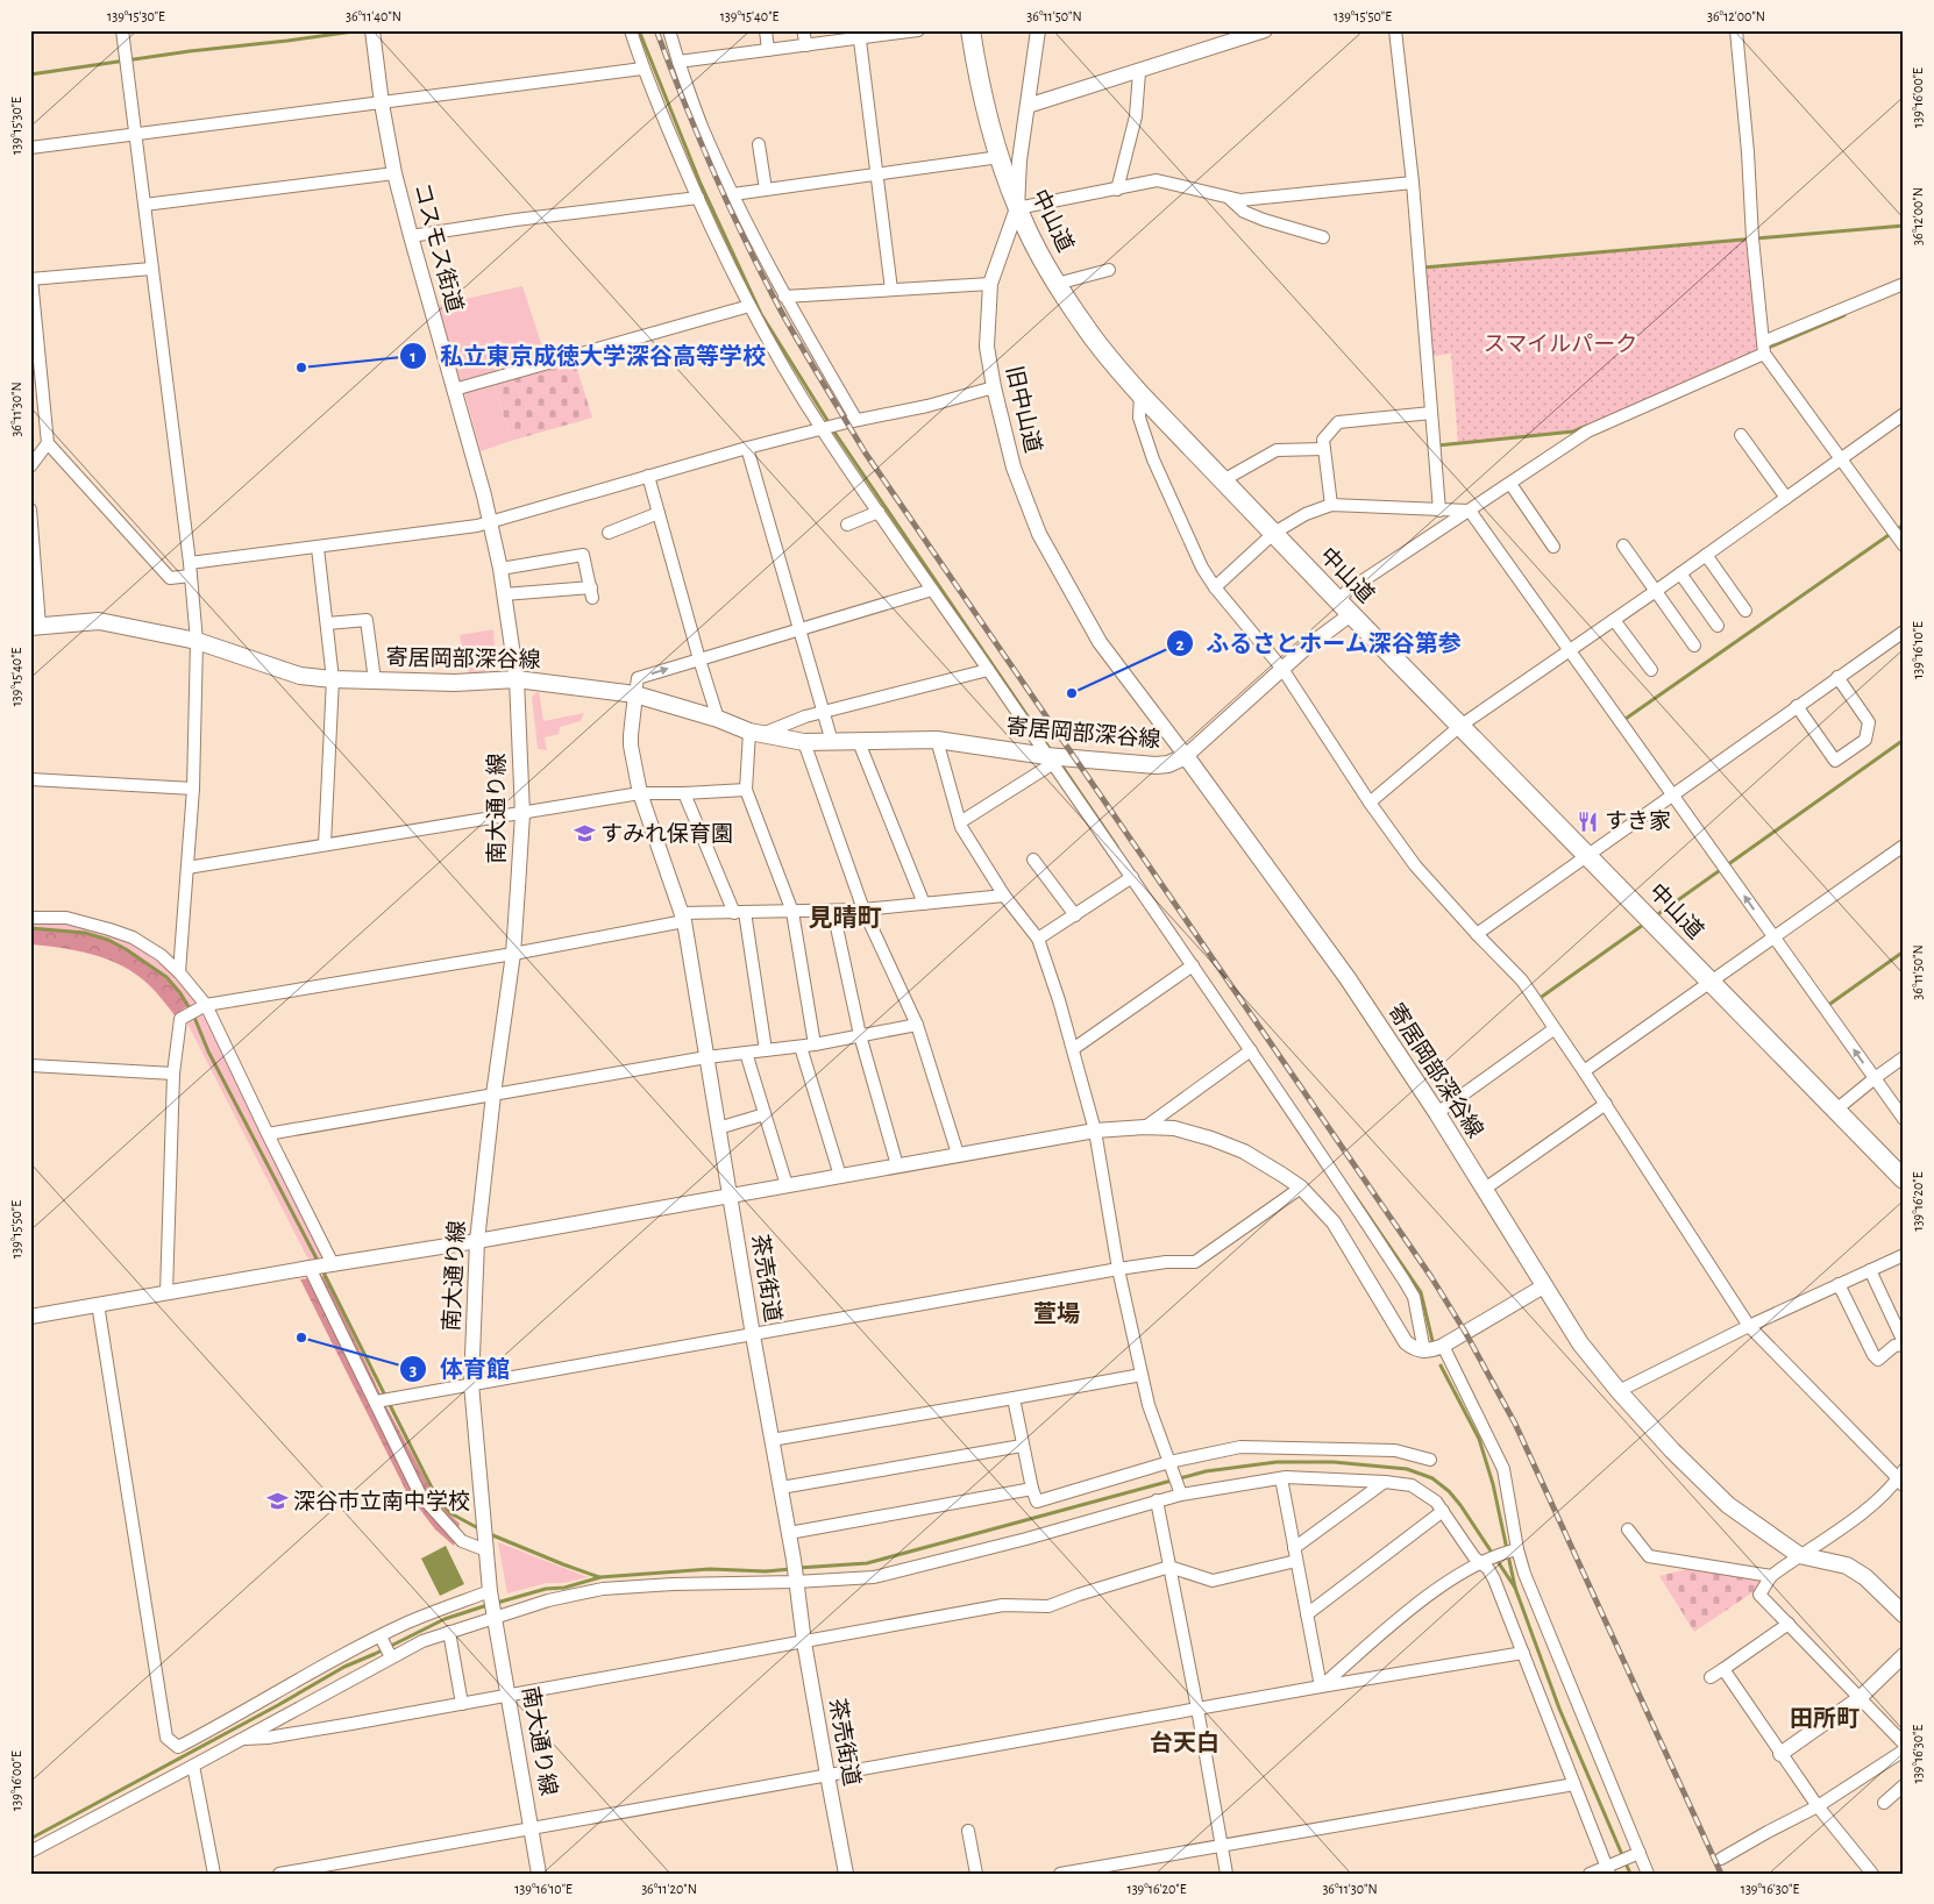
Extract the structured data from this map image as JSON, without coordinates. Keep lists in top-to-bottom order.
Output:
{
  "streets": {
    "highway": ["中山道"],
    "main road": ["寄居岡部深谷線"],
    "street": [
      "コスモス街道",
      "旧中山道",
      "南大通り線",
      "茶売街道"
    ]
  },
  "crossings": [
    ["中山道", "旧中山道"],
    ["コスモス街道", "寄居岡部深谷線"],
    ["コスモス街道", "南大通り線"],
    ["旧中山道", "寄居岡部深谷線"],
    ["寄居岡部深谷線", "南大通り線"],
    ["寄居岡部深谷線", "茶売街道"]
  ],
  "districts": [
    "見晴町",
    "萱場",
    "田所町",
    "台天白"
  ],
  "parks": ["スマイルパーク"],
  "places": {
    "other": ["私立東京成徳大学深谷高等学校", "ふるさとホーム深谷第参", "体育館"],
    "restaurant": ["すき家"],
    "school or university": ["すみれ保育園", "深谷市立南中学校"]
  },
  "coordinates": [
    "139°15'30\"E",
    "36°11'40\"N",
    "139°15'40\"E",
    "36°11'50\"N",
    "139°15'50\"E",
    "36°12'00\"N",
    "139°16'00\"E",
    "36°11'30\"N",
    "139°16'10\"E",
    "139°16'20\"E",
    "139°16'30\"E",
    "36°11'20\"N"
  ]
}
